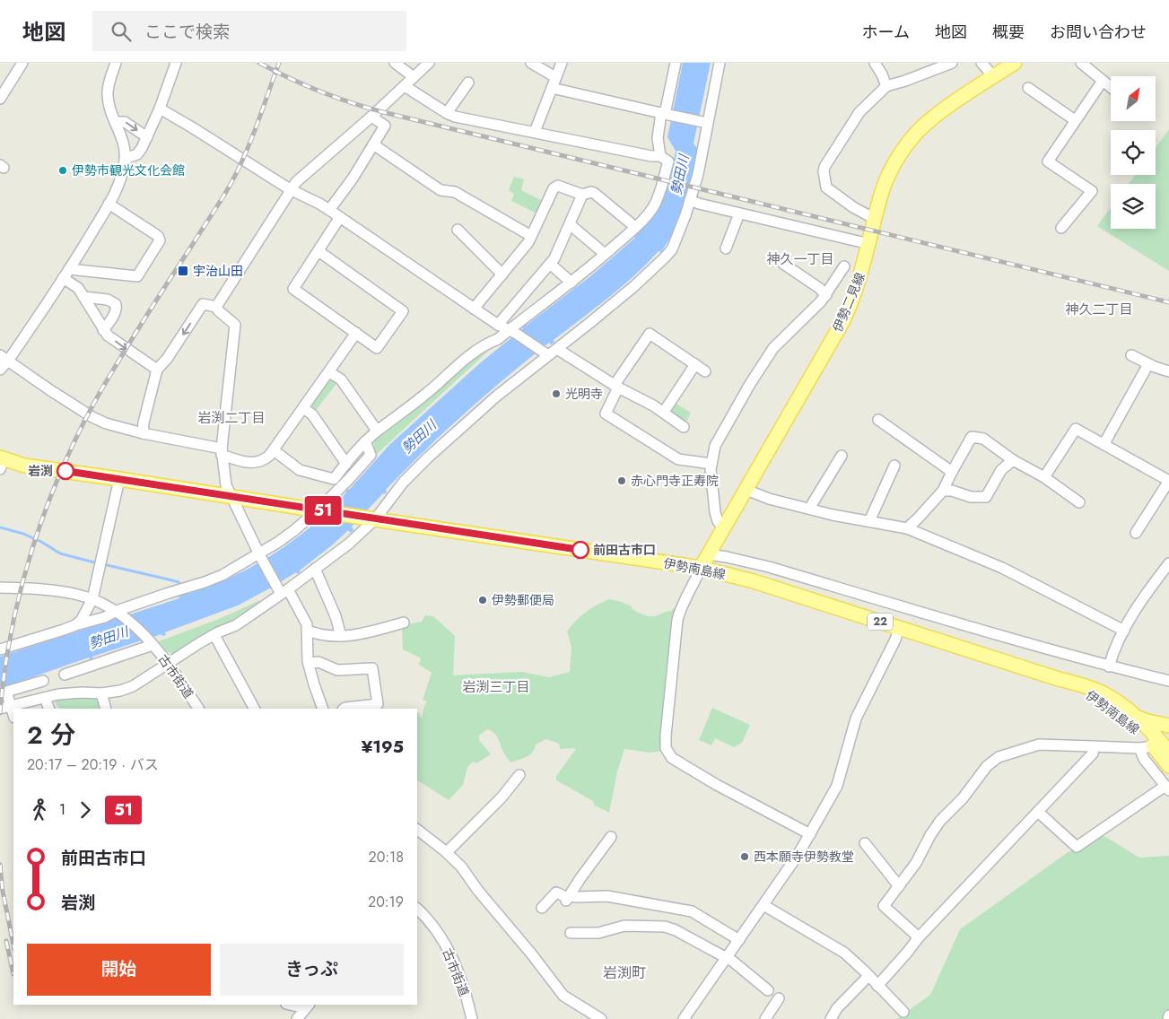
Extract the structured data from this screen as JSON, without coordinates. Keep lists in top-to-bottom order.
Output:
{
  "streets": {
    "main road": ["伊勢二見線", "伊勢南島線", "22"],
    "street": ["古市街道"]
  },
  "crossings": [
    ["伊勢二見線", "伊勢南島線"]
  ],
  "districts": [
    "神久一丁目",
    "神久二丁目",
    "岩渕二丁目",
    "岩渕三丁目",
    "岩渕町"
  ],
  "water": ["勢田川"],
  "places": {
    "other": [
      "伊勢市観光文化会館",
      "光明寺",
      "岩渕",
      "赤心門寺正寿院",
      "前田古市口",
      "伊勢郵便局",
      "西本願寺伊勢教堂"
    ],
    "transit": ["宇治山田"]
  },
  "lines": ["bus line 51"],
  "north": "top right",
  "page": {
    "header": "地図",
    "search": "ここで検索",
    "nav": [
      "ホーム",
      "地図",
      "概要",
      "お問い合わせ"
    ],
    "on_map": "51",
    "heading": ["2 分", "20:17 – 20:19 · バス", "¥195"],
    "legs": ["1", "51"],
    "list": [
      {
        "name": "前田古市口",
        "value": "20:18"
      },
      {
        "name": "岩渕",
        "value": "20:19"
      }
    ],
    "buttons": ["開始", "きっぷ"]
  }
}
